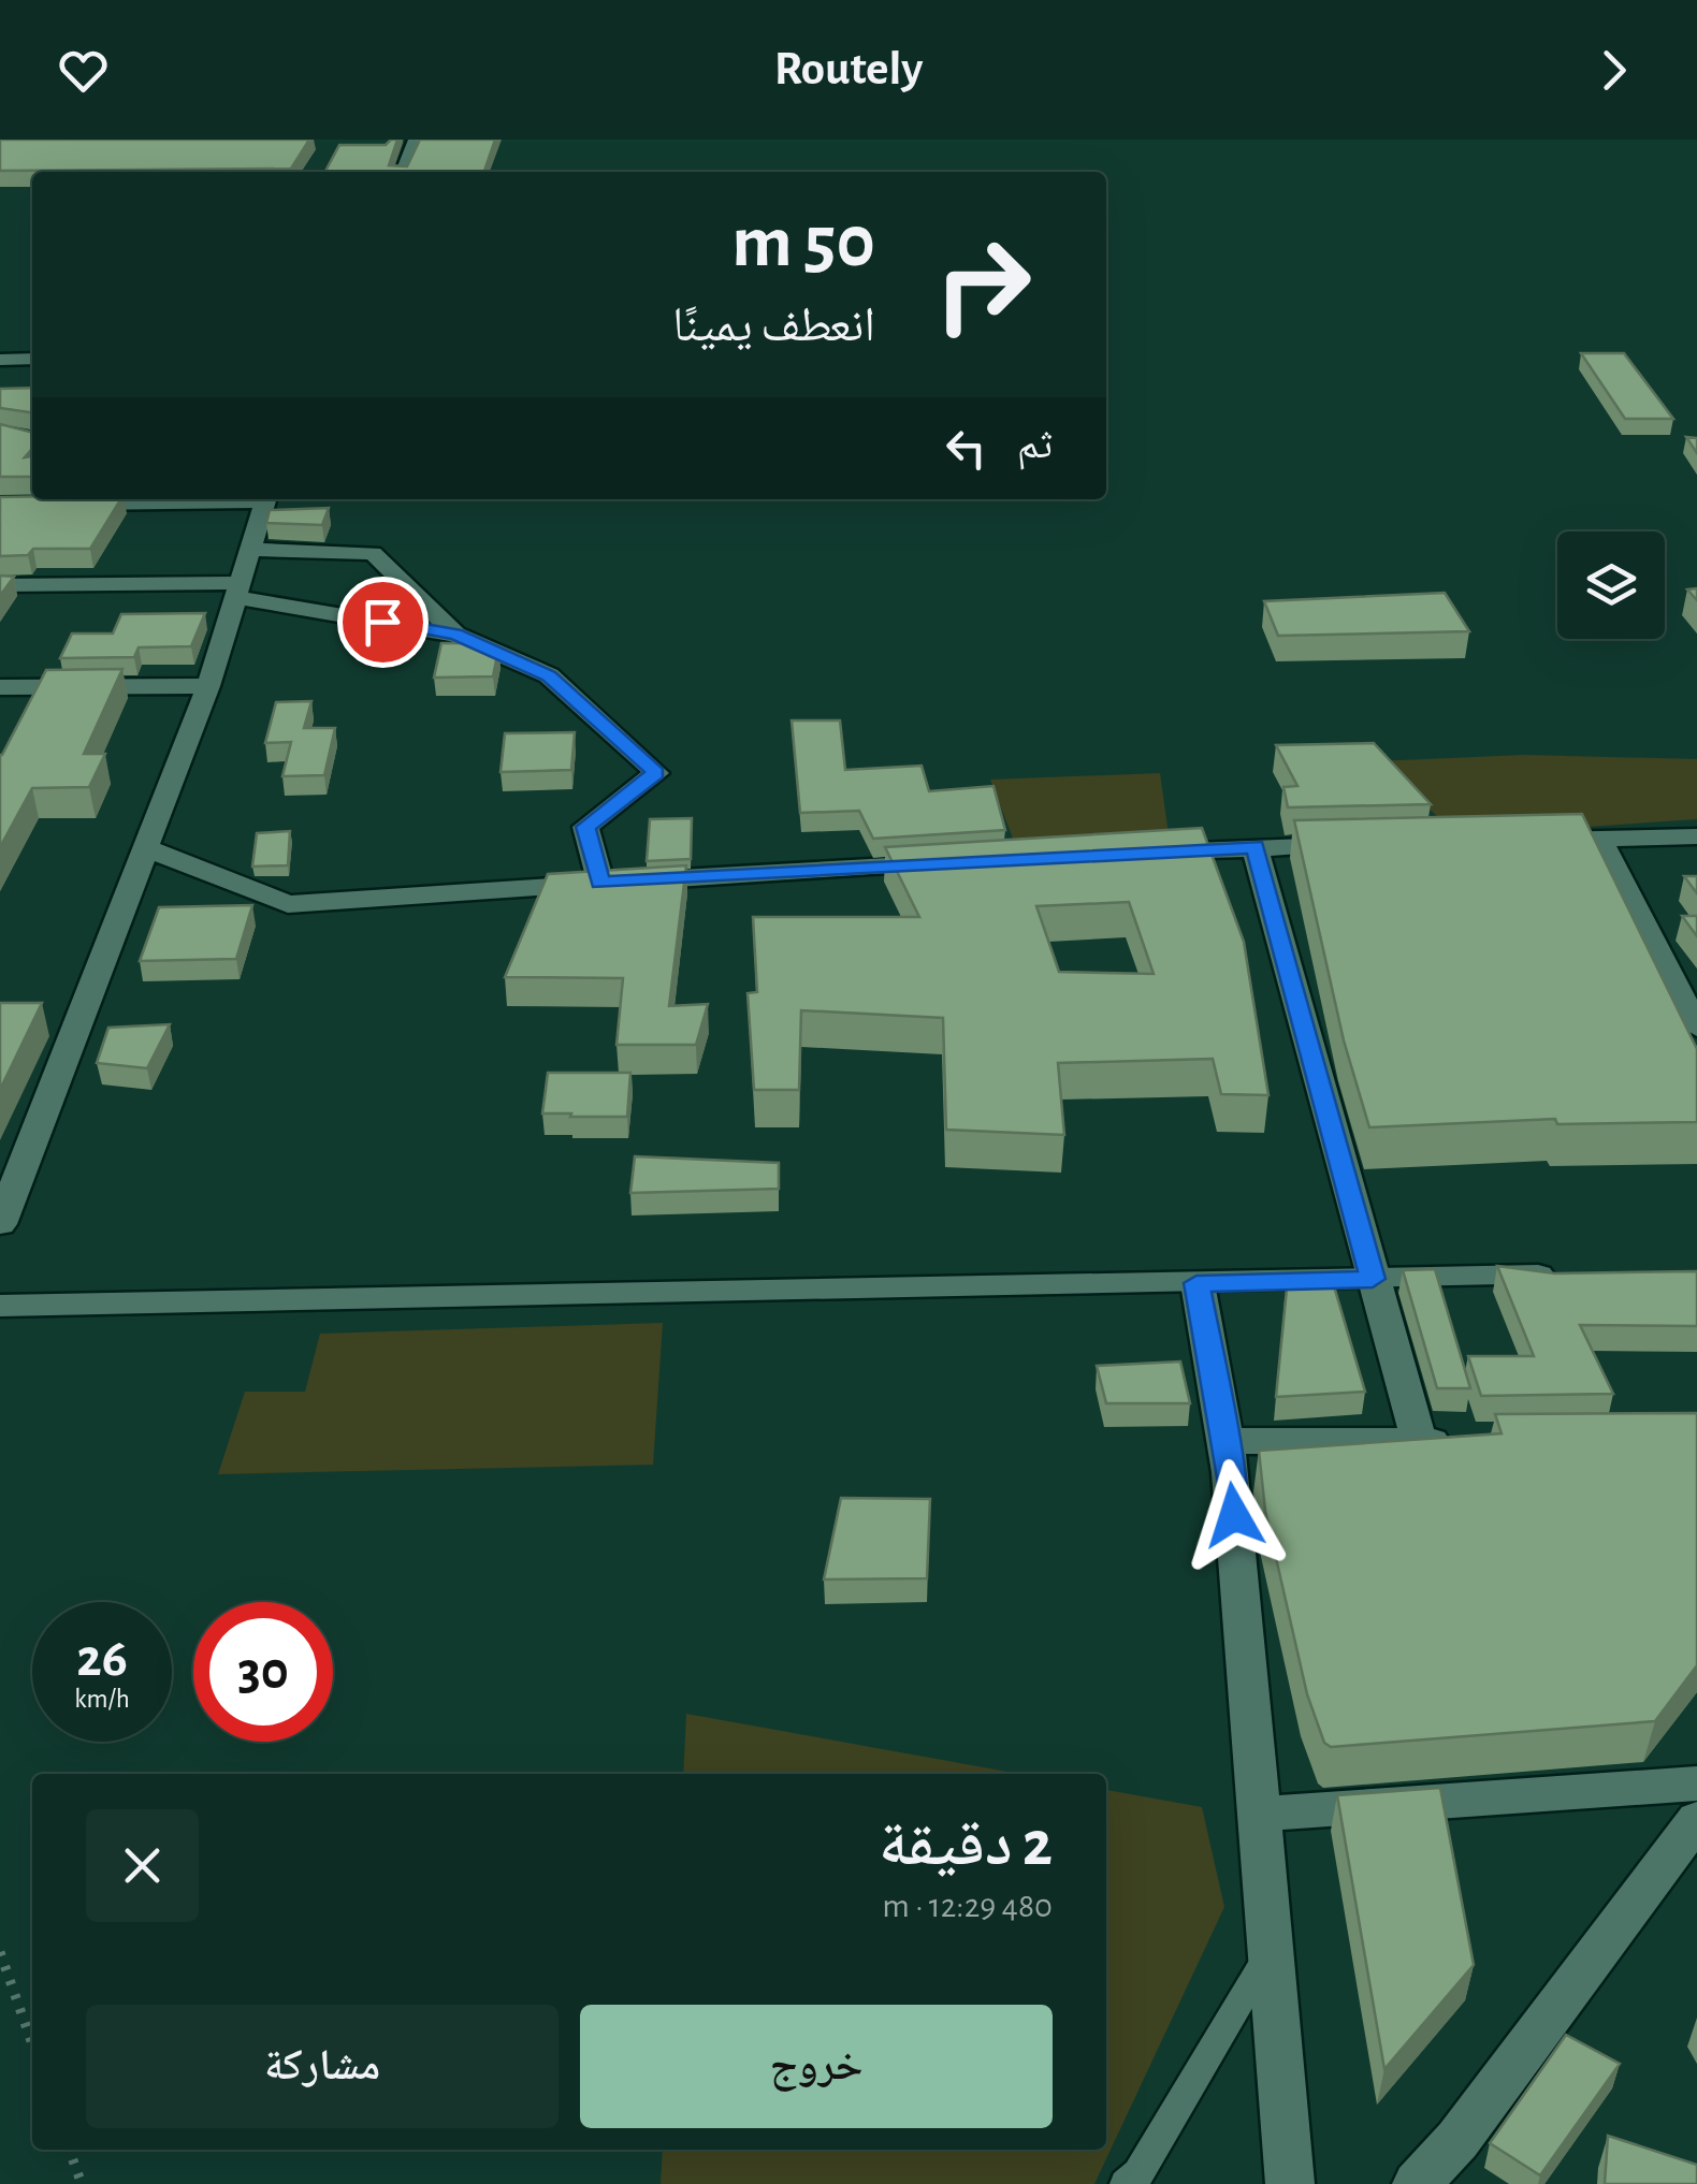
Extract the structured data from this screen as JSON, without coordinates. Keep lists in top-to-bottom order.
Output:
{
  "page": {
    "header": "Routely",
    "turn": ["50 m", "انعطف يمينًا"],
    "then": "ثم",
    "speed": "26 km/h",
    "limit": "30",
    "heading": ["2 دقيقة", "480 m · 12:29"],
    "buttons": ["خروج", "مشاركة"]
  }
}
